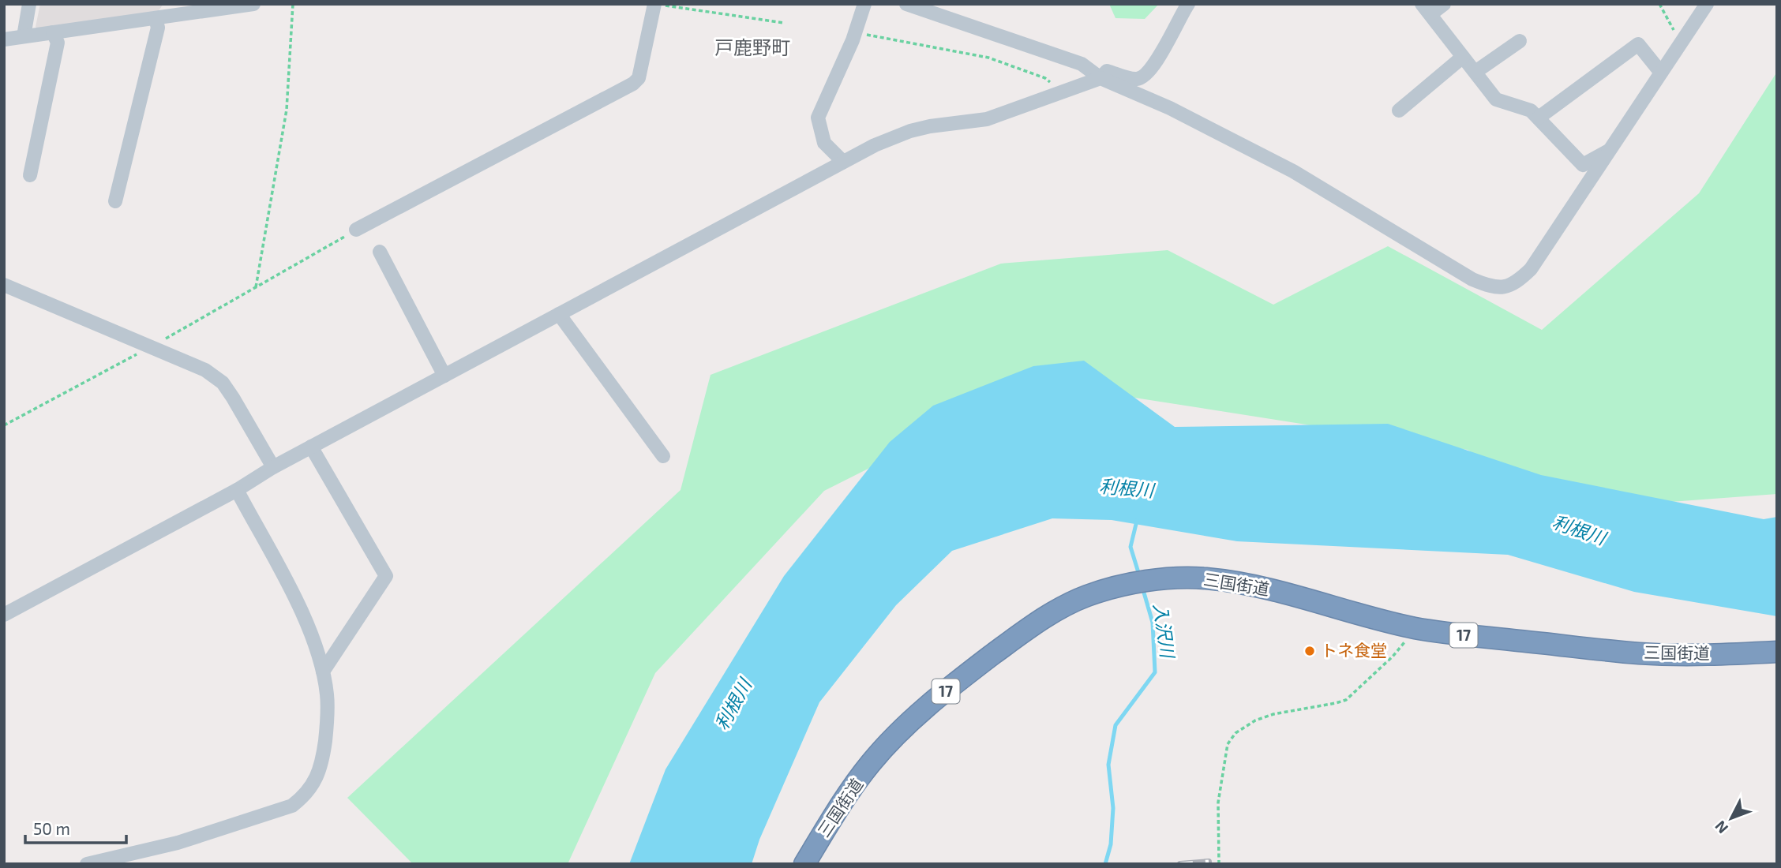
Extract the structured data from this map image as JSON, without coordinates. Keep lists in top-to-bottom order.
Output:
{
  "streets": {
    "highway": ["三国街道", "17"]
  },
  "districts": ["戸鹿野町"],
  "water": ["利根川", "入沢川"],
  "places": ["トネ食堂"],
  "scale_bar": "50 m",
  "north": "bottom left"
}
